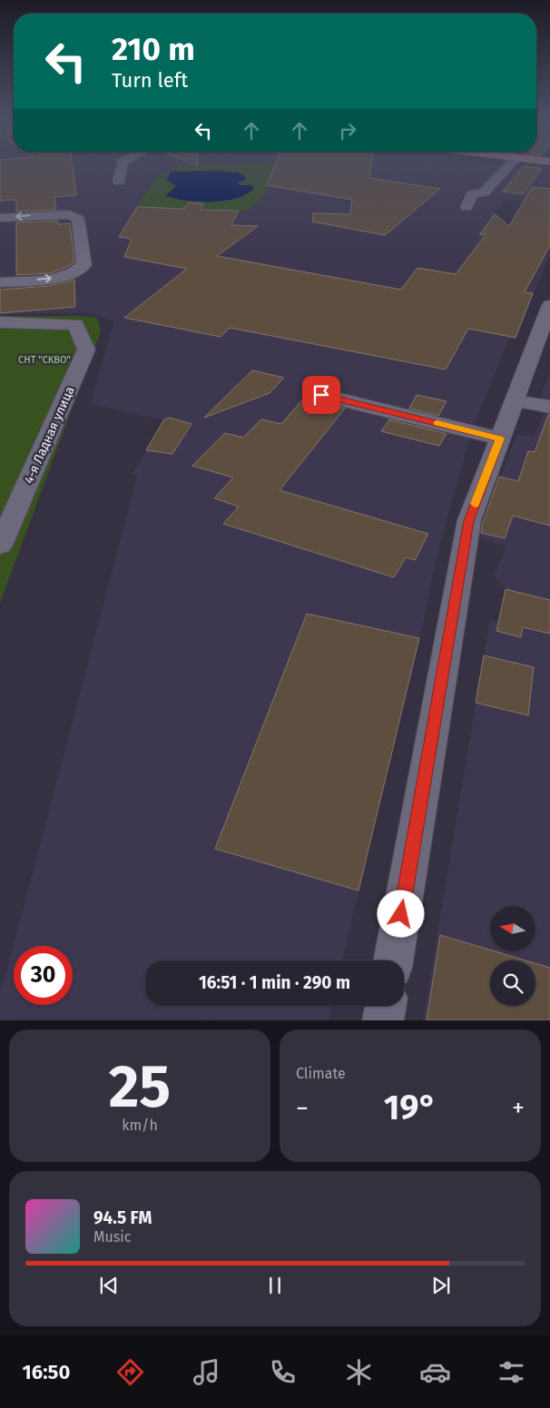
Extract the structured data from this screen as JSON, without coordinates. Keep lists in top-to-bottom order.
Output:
{
  "streets": {
    "street": ["4-я Ладная улица"]
  },
  "parks": ["СНТ \"СКВО\""],
  "north": "left",
  "page": {
    "turn": ["210 m", "Turn left"],
    "limit": "30",
    "trip": "16:51 · 1 min · 290 m",
    "tile": [
      ["25", "km/h"],
      "Climate"
    ],
    "heat": ["−", "19°", "+"],
    "song": ["94.5 FM", "Music"],
    "tabs": "16:50"
  }
}
